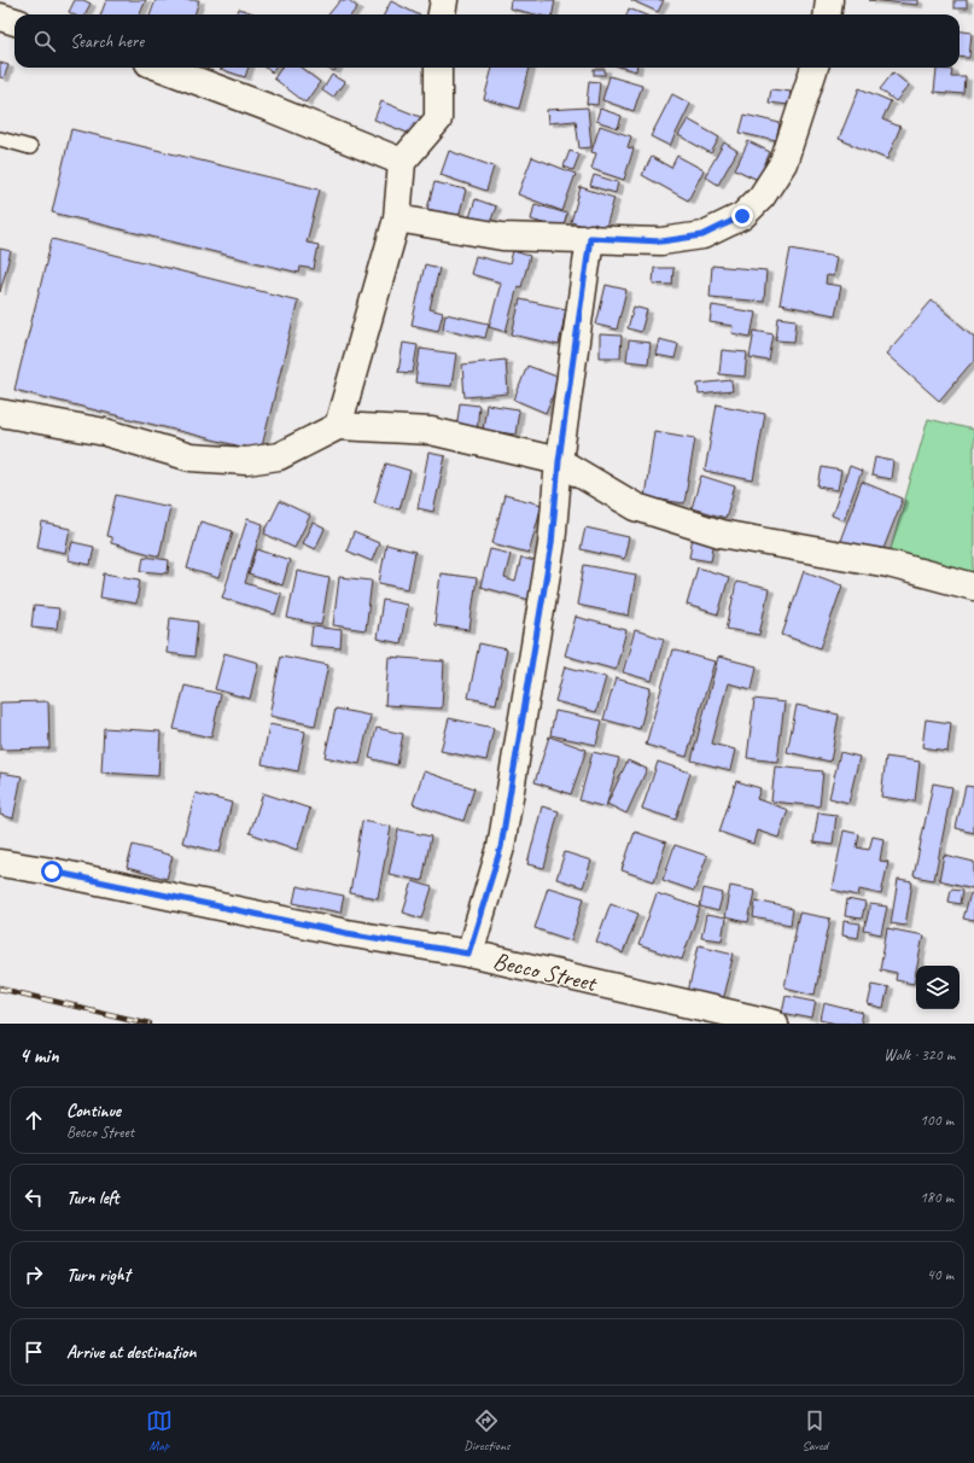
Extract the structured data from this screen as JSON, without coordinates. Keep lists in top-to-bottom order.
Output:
{
  "streets": {
    "street": ["Becco Street"]
  },
  "page": {
    "search": "Search here",
    "heading": ["4 min", "Walk · 320 m"],
    "list": [
      ["Continue", "Becco Street", "100 m"],
      ["Turn left", "180 m"],
      ["Turn right", "40 m"],
      "Arrive at destination"
    ],
    "nav": ["Map", "Directions", "Saved"]
  }
}
